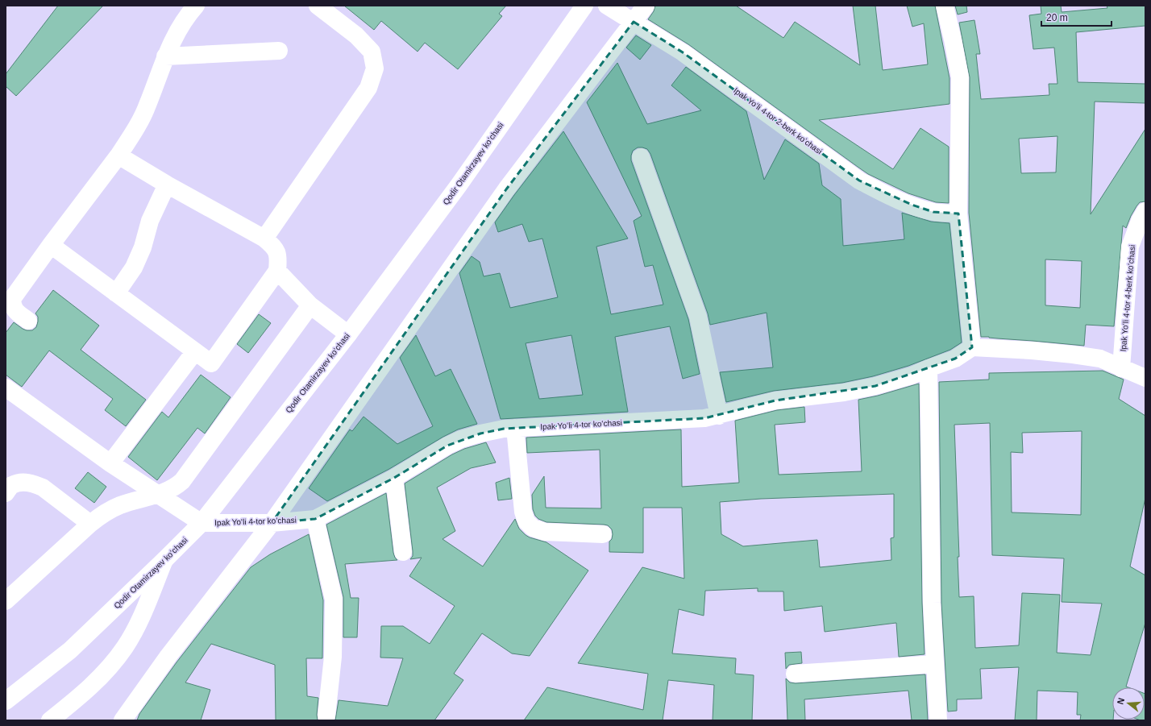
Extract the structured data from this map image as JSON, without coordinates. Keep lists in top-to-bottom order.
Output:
{
  "streets": {
    "street": [
      "Ipak Yoʻli 4-tor 2-berk koʻchasi",
      "Qodir Otamirzayev koʻchasi",
      "Ipak Yoʻli 4-tor 4-berk koʻchasi",
      "Ipak Yoʻli 4-tor koʻchasi"
    ]
  },
  "crossings": [
    ["Qodir Otamirzayev koʻchasi", "Ipak Yoʻli 4-tor koʻchasi"]
  ],
  "scale_bar": "20 m",
  "north": "left"
}
